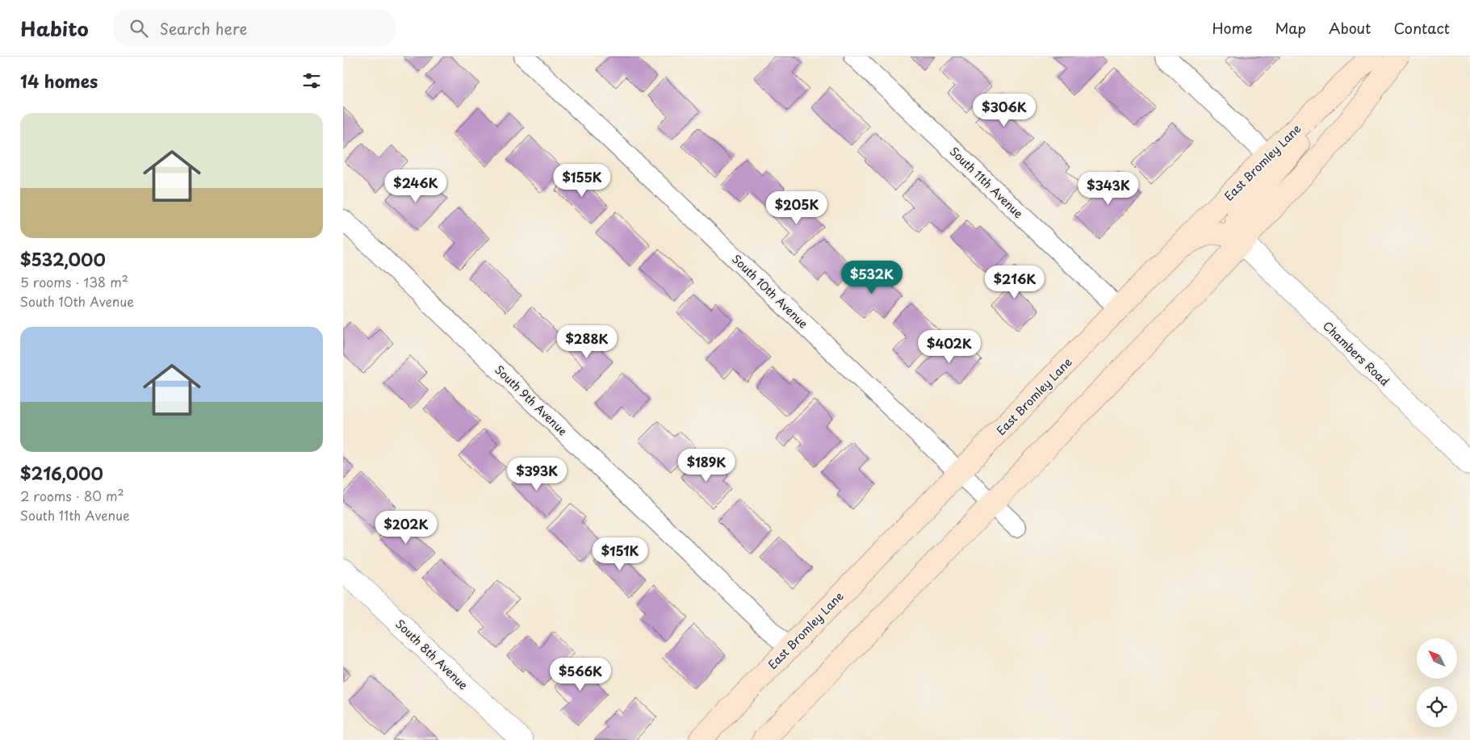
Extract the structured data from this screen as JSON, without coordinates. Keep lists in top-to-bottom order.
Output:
{
  "streets": {
    "main road": ["East Bromley Lane"],
    "street": [
      "South 11th Avenue",
      "South 10th Avenue",
      "Chambers Road",
      "South 9th Avenue",
      "South 8th Avenue"
    ]
  },
  "crossings": [
    ["East Bromley Lane", "South 11th Avenue"],
    ["East Bromley Lane", "South 10th Avenue"],
    ["East Bromley Lane", "South 9th Avenue"]
  ],
  "north": "top left",
  "page": {
    "header": "Habito",
    "search": "Search here",
    "nav": [
      "Home",
      "Map",
      "About",
      "Contact"
    ],
    "heading": "14 homes",
    "price": [
      "$306K",
      "$155K",
      "$246K",
      "$343K",
      "$205K",
      "$532K",
      "$216K",
      "$288K",
      "$402K",
      "$189K",
      "$393K",
      "$202K",
      "$151K",
      "$566K"
    ],
    "list": [
      {
        "name": "$532,000",
        "note": "5 rooms · 138 m² · South 10th Avenue"
      },
      {
        "name": "$216,000",
        "note": "2 rooms · 80 m² · South 11th Avenue"
      }
    ]
  }
}
